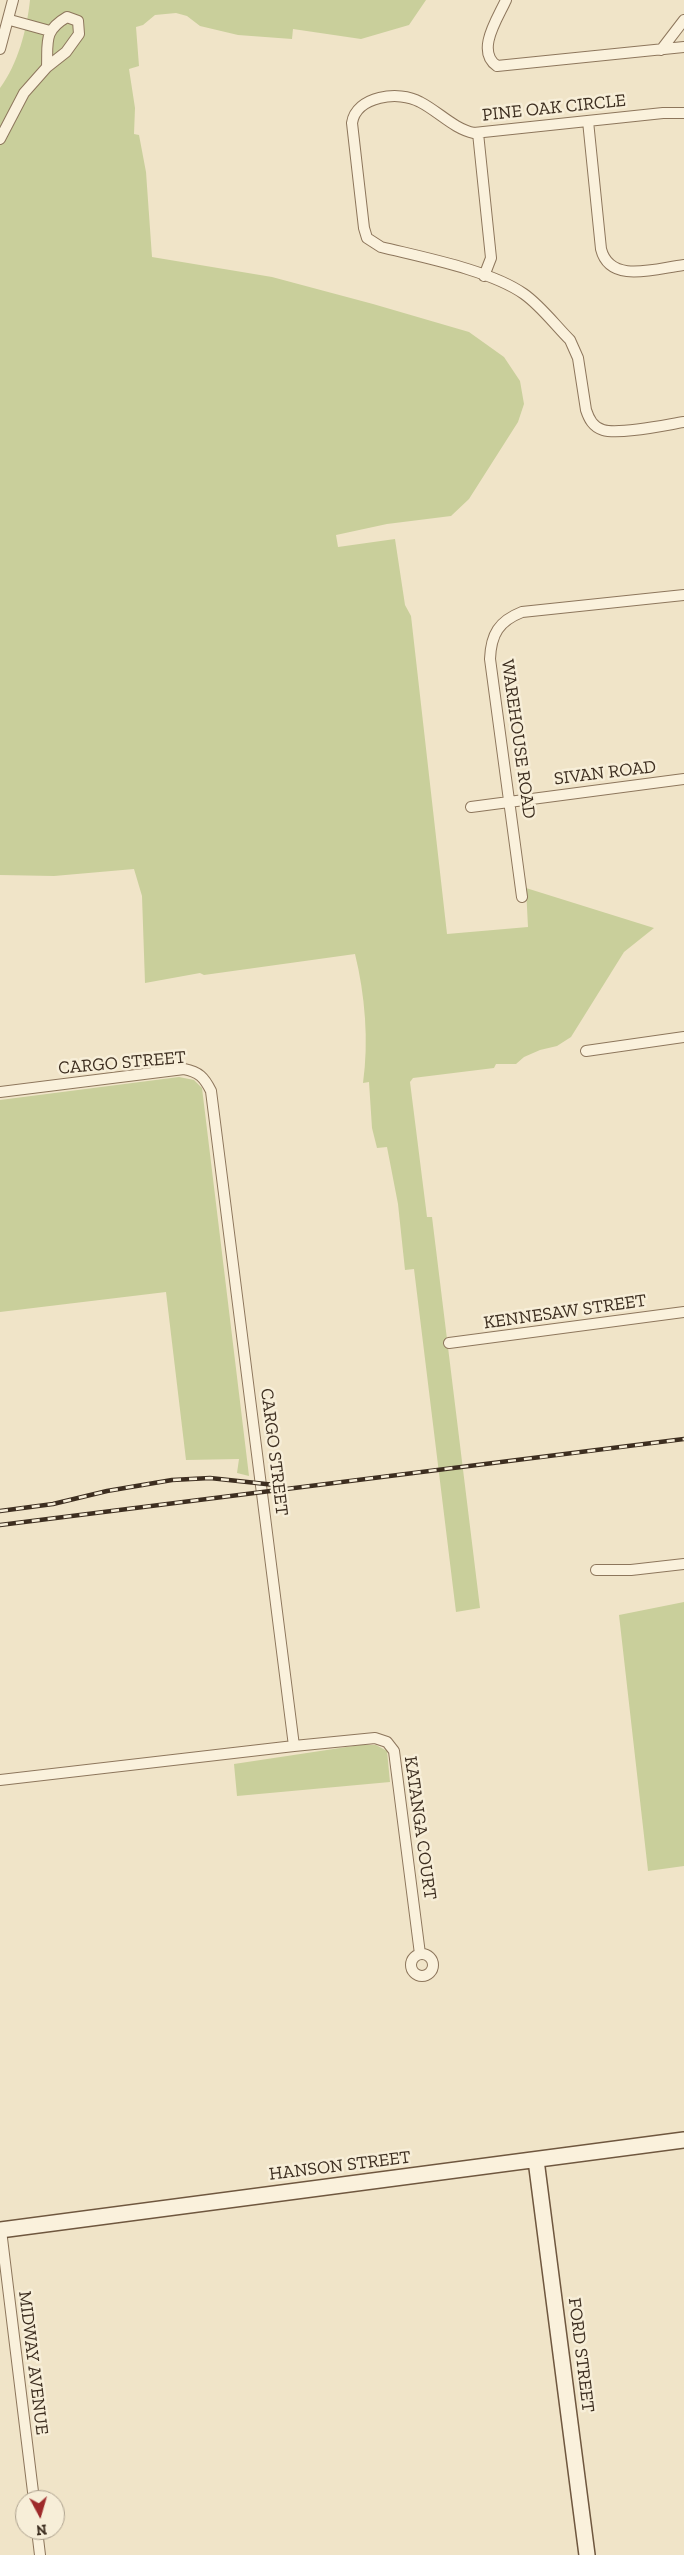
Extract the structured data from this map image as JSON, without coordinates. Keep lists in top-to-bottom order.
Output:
{
  "streets": {
    "street": [
      "PINE OAK CIRCLE",
      "WAREHOUSE ROAD",
      "SIVAN ROAD",
      "CARGO STREET",
      "KENNESAW STREET",
      "KATANGA COURT",
      "HANSON STREET",
      "FORD STREET",
      "MIDWAY AVENUE"
    ]
  },
  "crossings": [
    ["WAREHOUSE ROAD", "SIVAN ROAD"],
    ["CARGO STREET", "KATANGA COURT"],
    ["HANSON STREET", "FORD STREET"],
    ["HANSON STREET", "MIDWAY AVENUE"]
  ],
  "north": "bottom"
}
